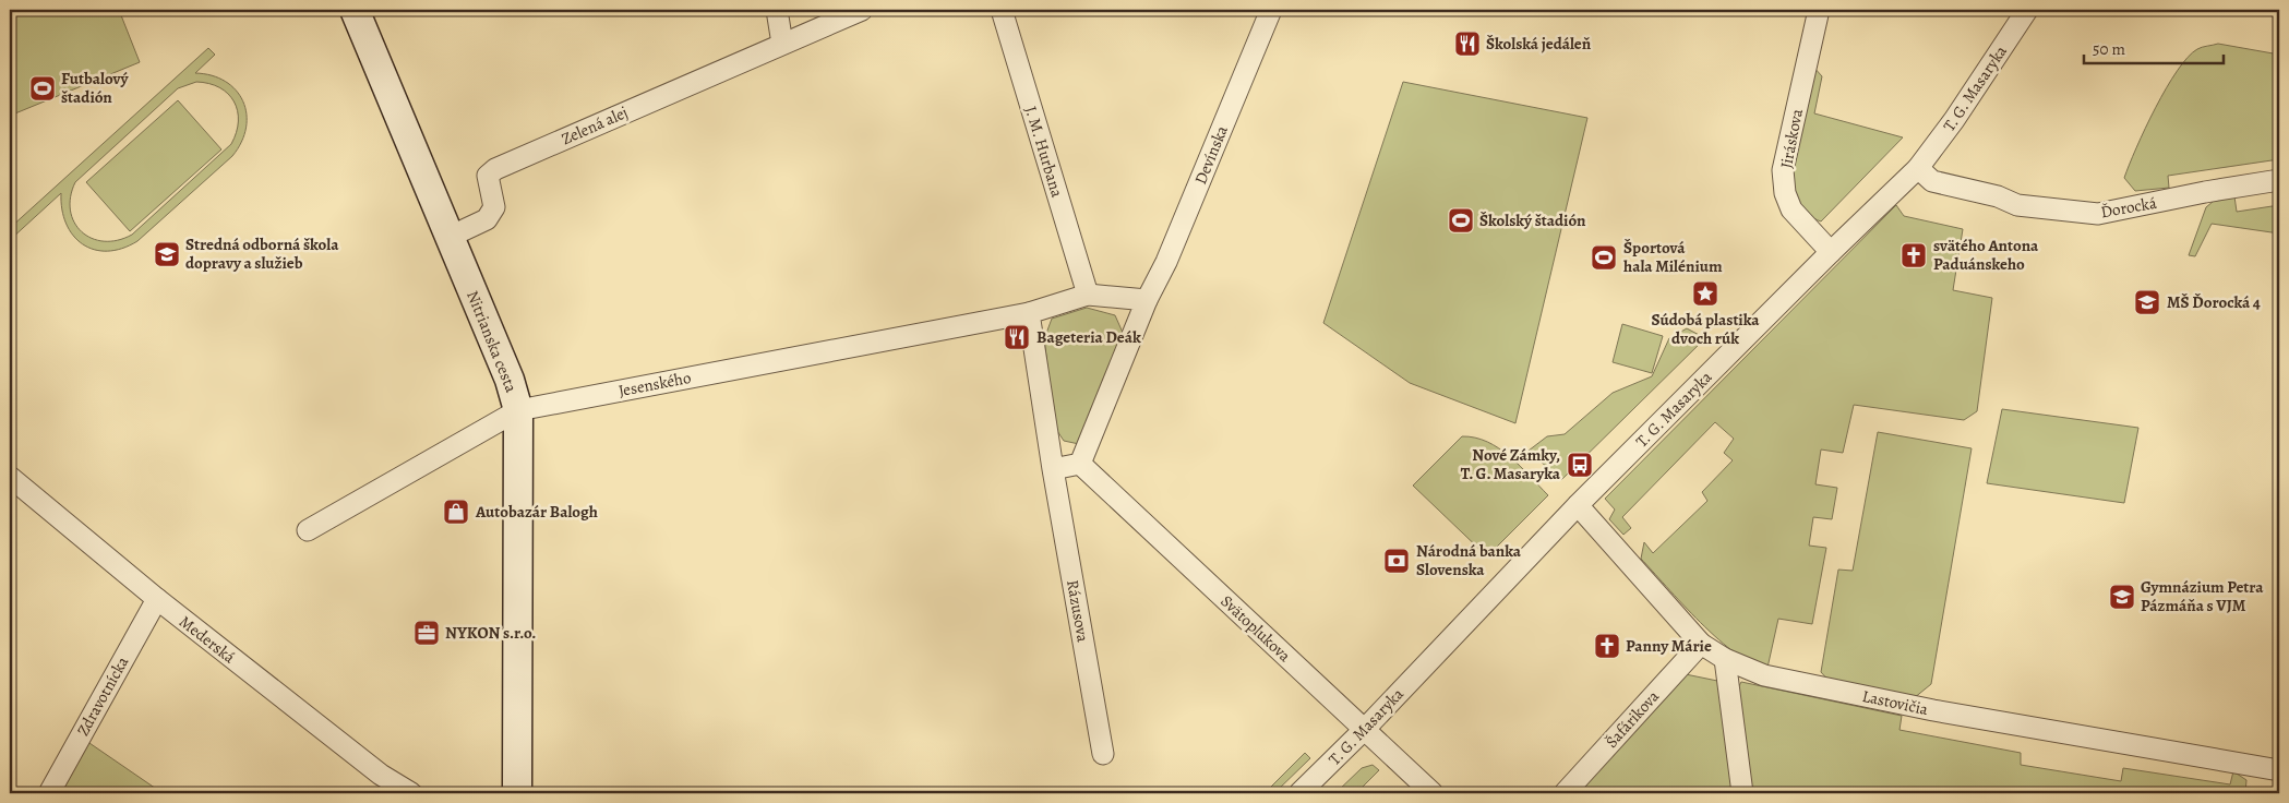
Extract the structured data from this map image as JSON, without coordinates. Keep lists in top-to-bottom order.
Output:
{
  "streets": {
    "main road": ["Nitrianska cesta"],
    "street": [
      "T. G. Masaryka",
      "Zelená alej",
      "Jiráskova",
      "J. M. Hurbana",
      "Devínska",
      "Ďorocká",
      "Jesenského",
      "Rázusova",
      "Svätoplukova",
      "Mederská",
      "Zdravotnícka",
      "Lastovičia",
      "Šafárikova"
    ]
  },
  "crossings": [
    ["T. G. Masaryka", "Jiráskova"],
    ["T. G. Masaryka", "Ďorocká"],
    ["T. G. Masaryka", "Svätoplukova"],
    ["T. G. Masaryka", "Lastovičia"],
    ["Zelená alej", "Nitrianska cesta"],
    ["J. M. Hurbana", "Jesenského"],
    ["Devínska", "Svätoplukova"],
    ["Nitrianska cesta", "Jesenského"],
    ["Jesenského", "Rázusova"],
    ["Mederská", "Zdravotnícka"],
    ["Lastovičia", "Šafárikova"]
  ],
  "places": {
    "restaurant": ["Školská jedáleň", "Bageteria Deák"],
    "sports": ["Futbalový štadión", "Školský štadión", "Športová hala Milénium"],
    "school or university": ["Stredná odborná škola dopravy a služieb", "MŠ Ďorocká 4", "Gymnázium Petra Pázmáňa s VJM"],
    "church": ["svätého Antona Paduánskeho", "Panny Márie"],
    "place": ["Súdobá plastika dvoch rúk"],
    "bus stop": ["Nové Zámky, T. G. Masaryka"],
    "shop": ["Autobazár Balogh"],
    "bank": ["Národná banka Slovenska"],
    "office": ["NYKON s.r.o."]
  },
  "scale_bar": "50 m"
}
